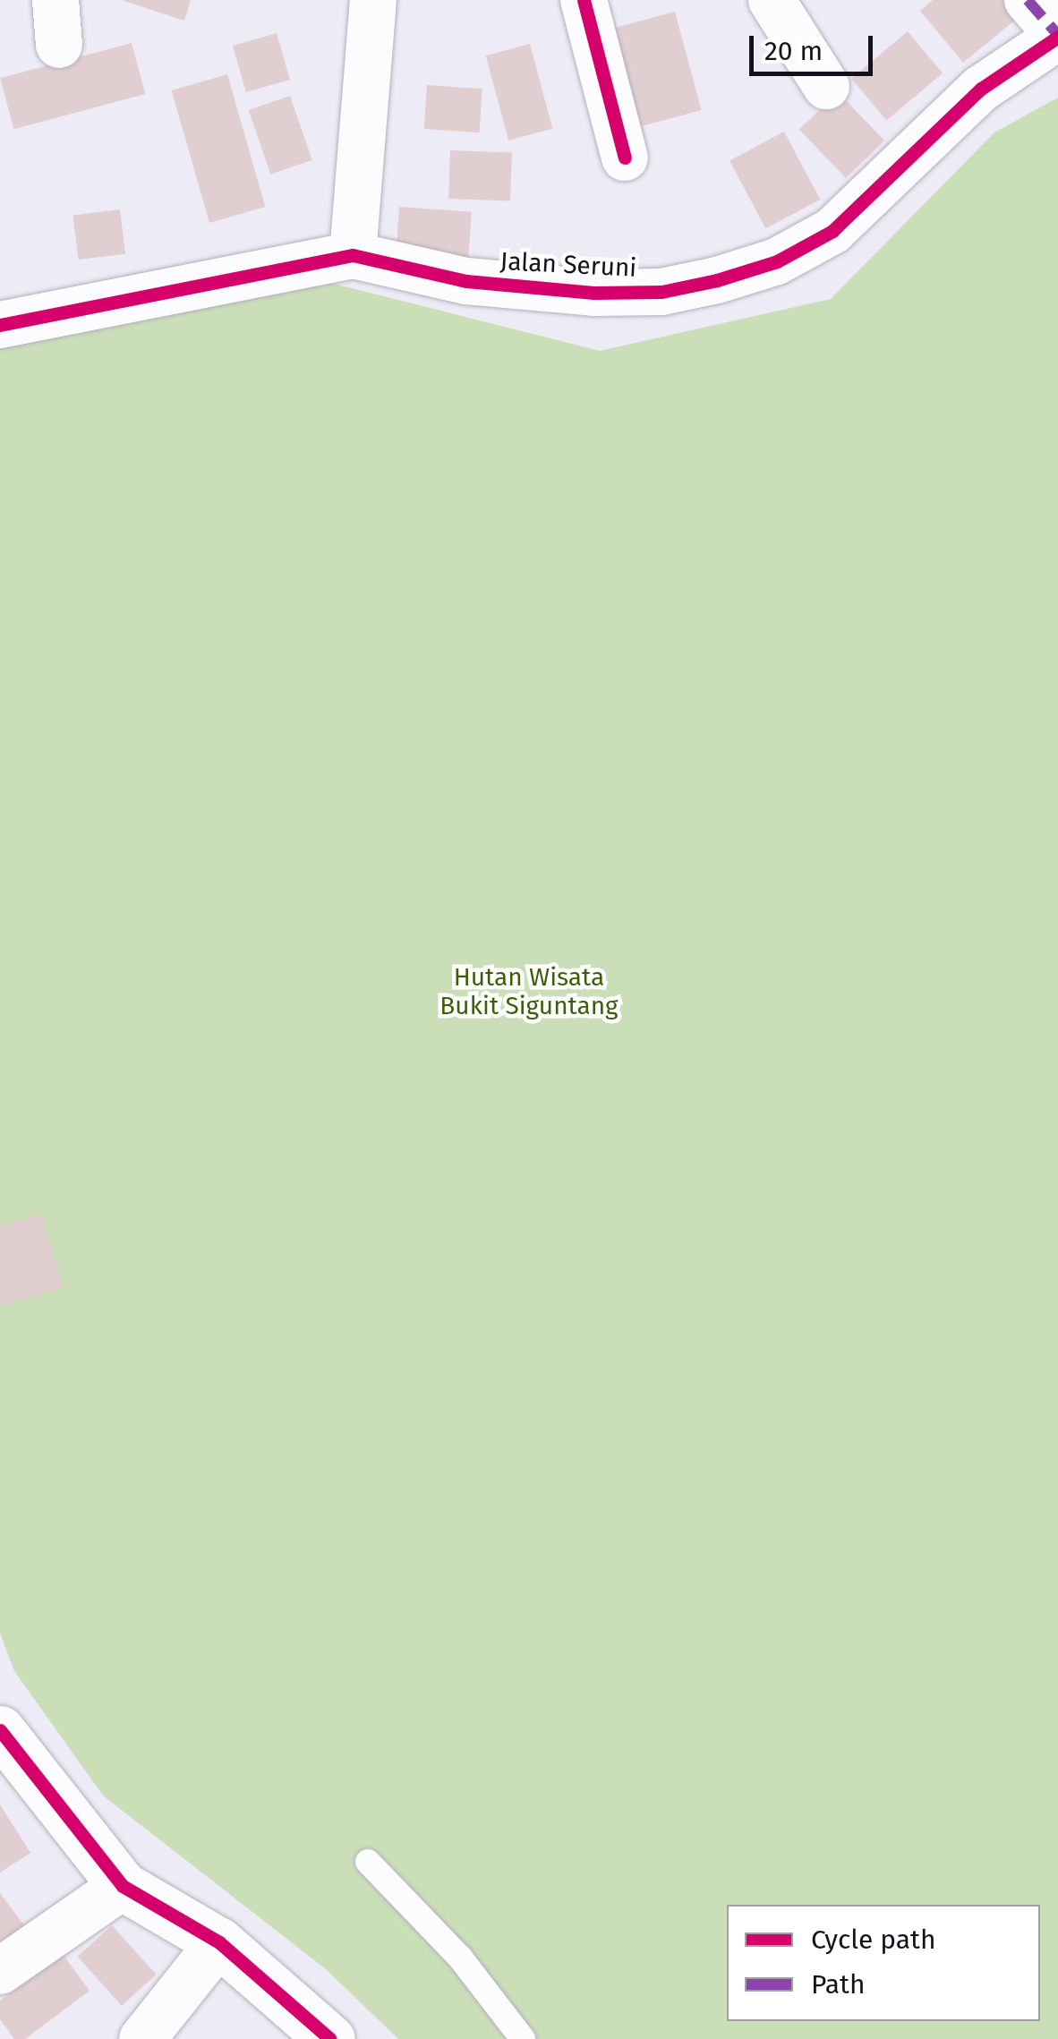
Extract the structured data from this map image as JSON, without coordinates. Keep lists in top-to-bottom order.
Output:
{
  "streets": {
    "street": ["Jalan Seruni"]
  },
  "parks": ["Hutan Wisata Bukit Siguntang"],
  "legend": ["Cycle path", "Path"],
  "scale_bar": "20 m"
}
